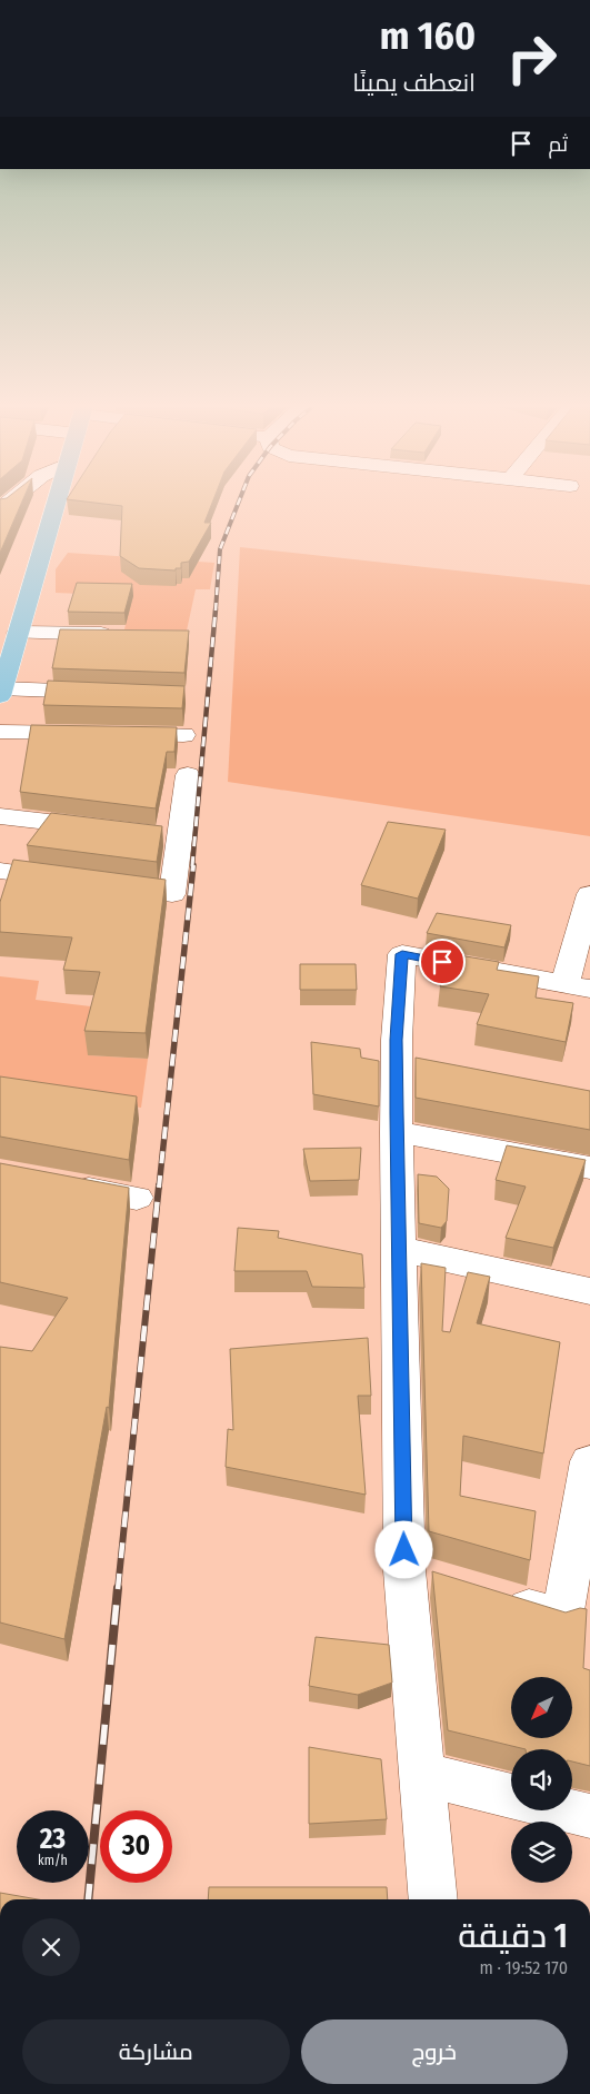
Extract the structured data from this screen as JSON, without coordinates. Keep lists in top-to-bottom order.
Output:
{
  "north": "bottom left",
  "page": {
    "turn": ["160 m", "انعطف يمينًا"],
    "then": "ثم",
    "speed": "23 km/h",
    "limit": "30",
    "heading": ["1 دقيقة", "170 m · 19:52"],
    "buttons": ["خروج", "مشاركة"]
  }
}
